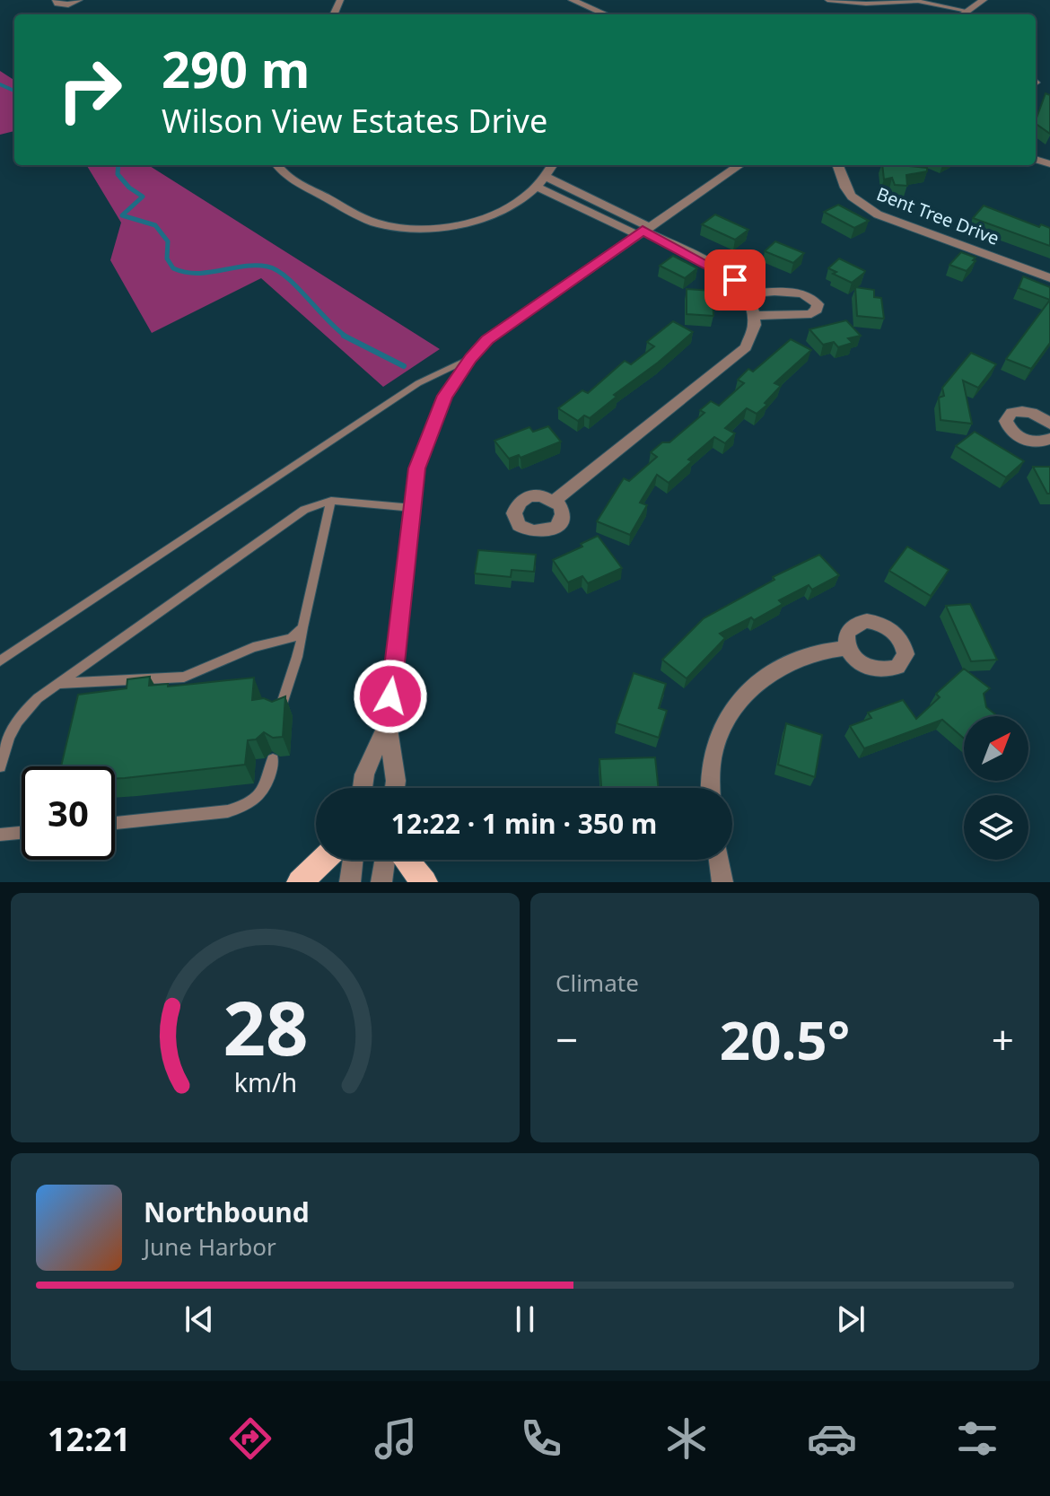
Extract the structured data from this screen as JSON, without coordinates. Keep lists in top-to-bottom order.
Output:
{
  "streets": {
    "street": ["Bent Tree Drive"]
  },
  "north": "top right",
  "page": {
    "turn": ["290 m", "Wilson View Estates Drive"],
    "limit": "30",
    "trip": "12:22 · 1 min · 350 m",
    "tile": "Climate",
    "heat": ["−", "20.5°", "+"],
    "song": ["Northbound", "June Harbor"],
    "tabs": "12:21",
    "gauge": ["28", "km/h"]
  }
}
